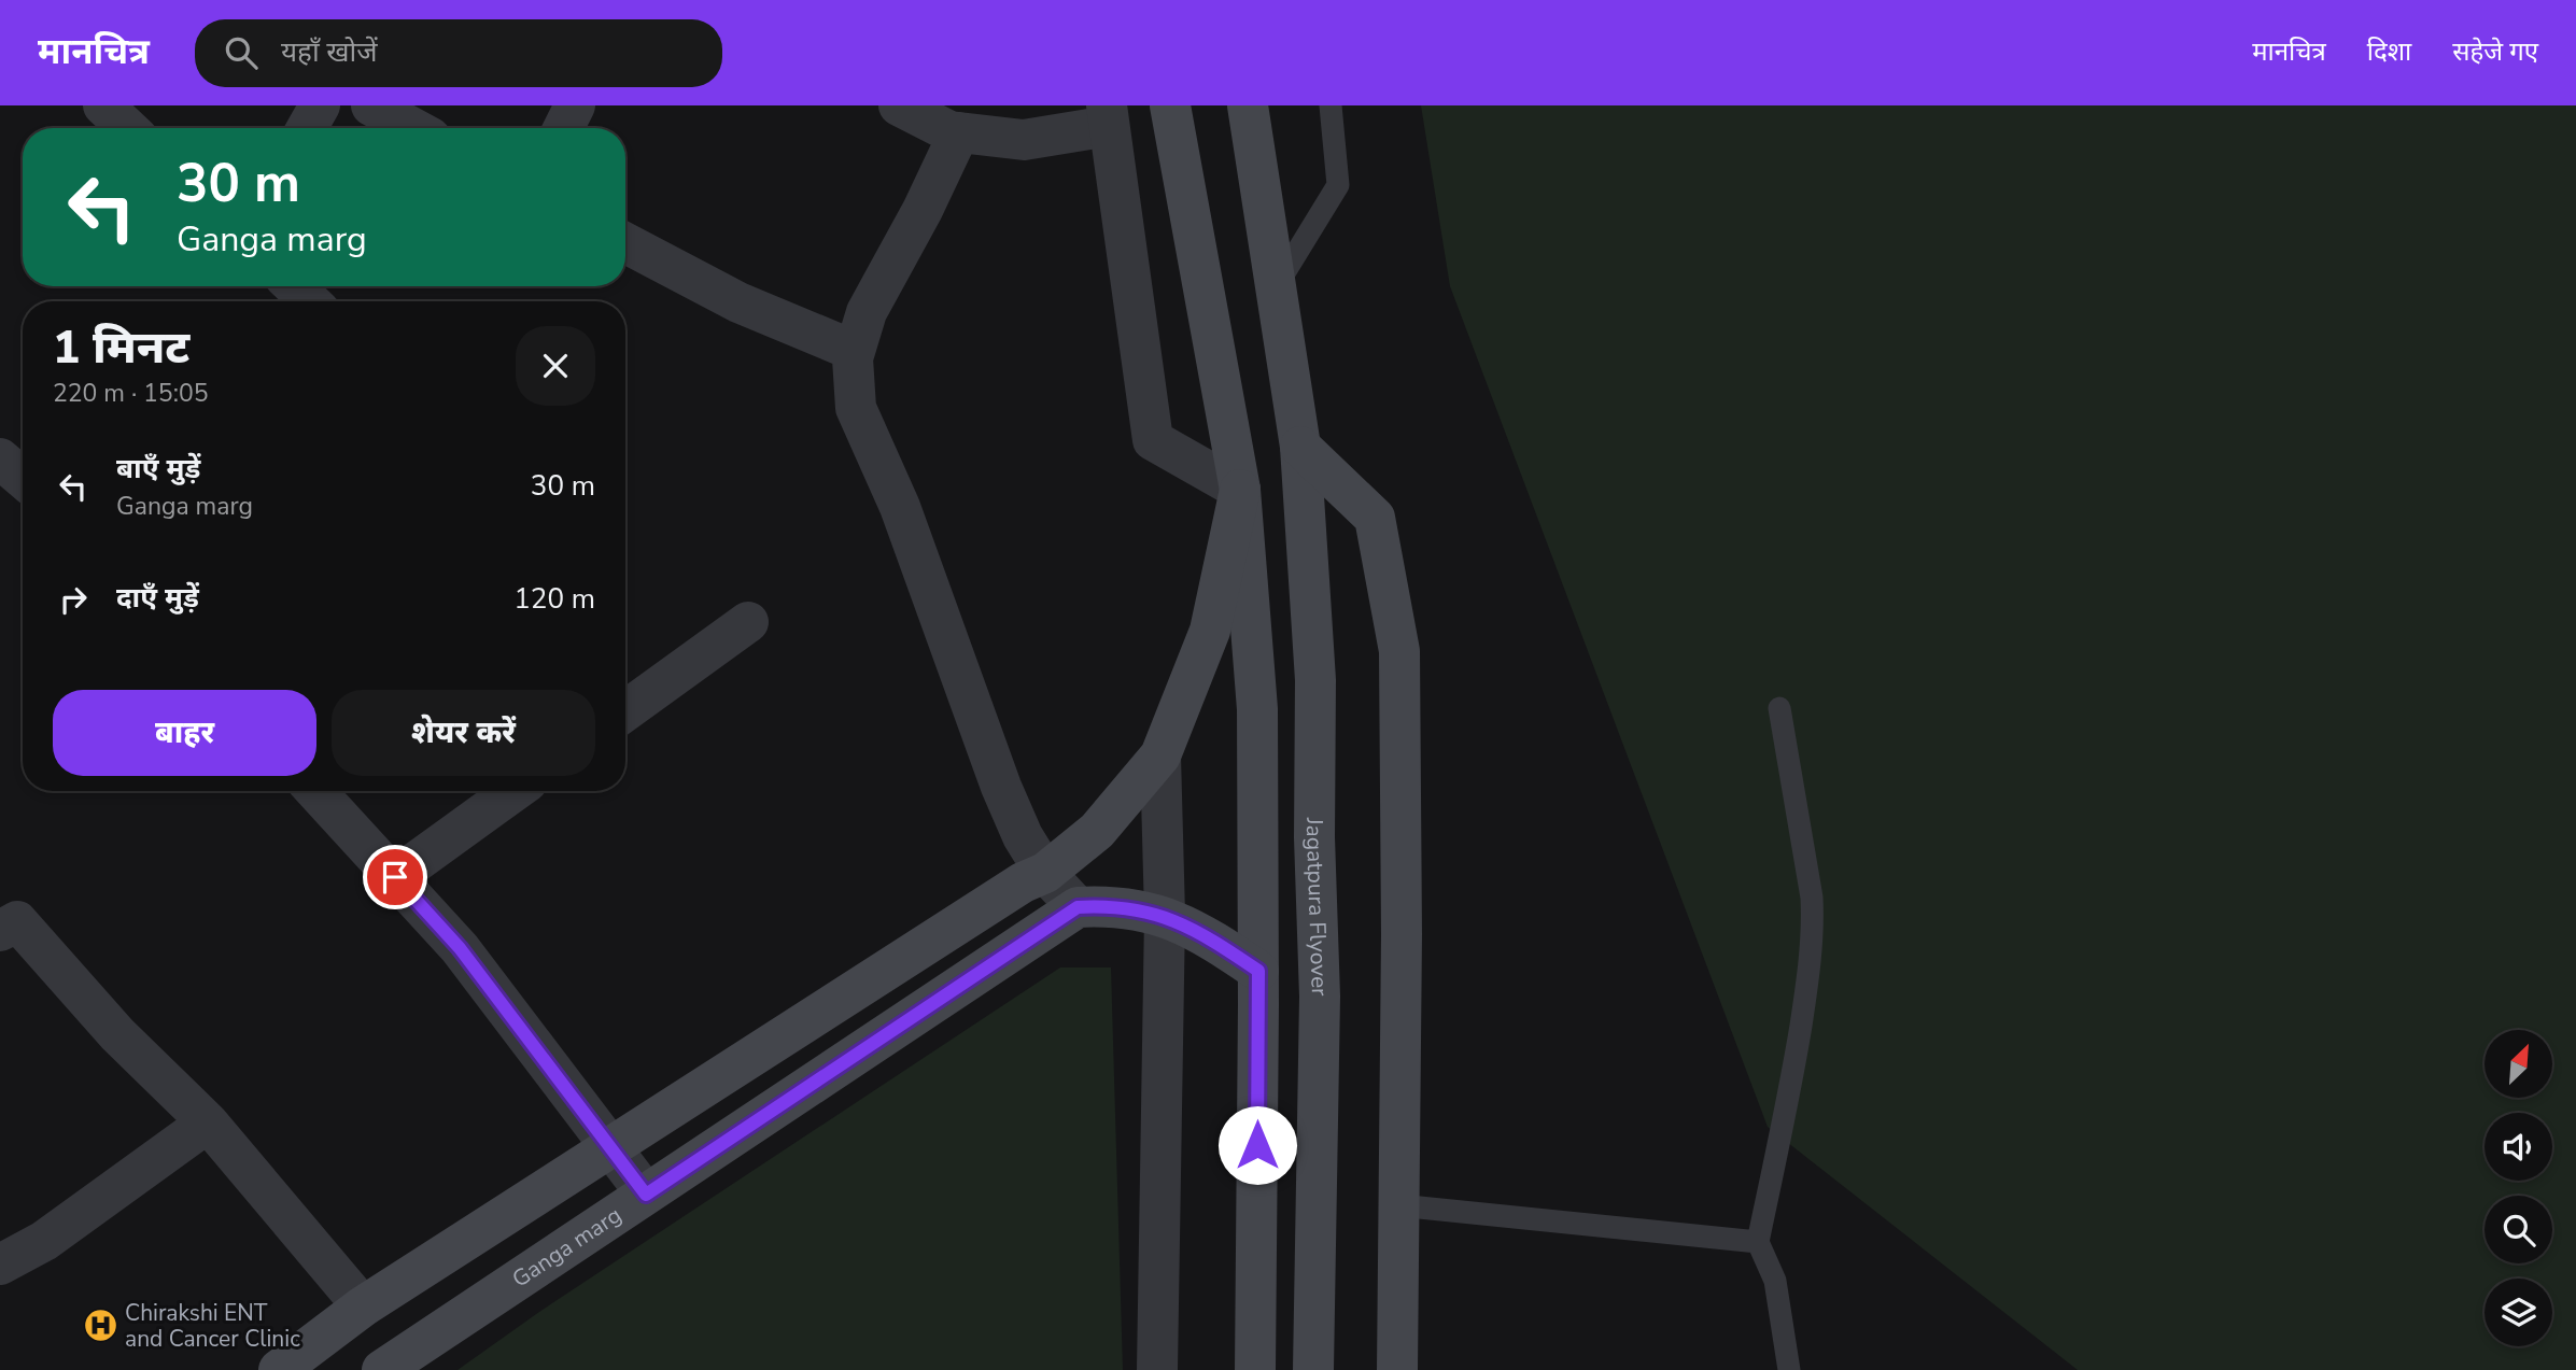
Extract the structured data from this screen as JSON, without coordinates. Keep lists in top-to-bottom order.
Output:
{
  "streets": {
    "main road": ["Jagatpura Flyover", "Ganga marg"]
  },
  "places": {
    "hospital": ["Chirakshi ENT and Cancer Clinic"]
  },
  "north": "top right",
  "page": {
    "header": "मानचित्र",
    "search": "यहाँ खोजें",
    "nav": ["मानचित्र", "दिशा", "सहेजे गए"],
    "turn": ["30 m", "Ganga marg"],
    "heading": ["1 मिनट", "220 m · 15:05"],
    "list": [
      {
        "name": "बाएँ मुड़ें",
        "note": "Ganga marg",
        "value": "30 m"
      },
      {
        "name": "दाएँ मुड़ें",
        "value": "120 m"
      }
    ],
    "buttons": ["बाहर", "शेयर करें"]
  }
}
